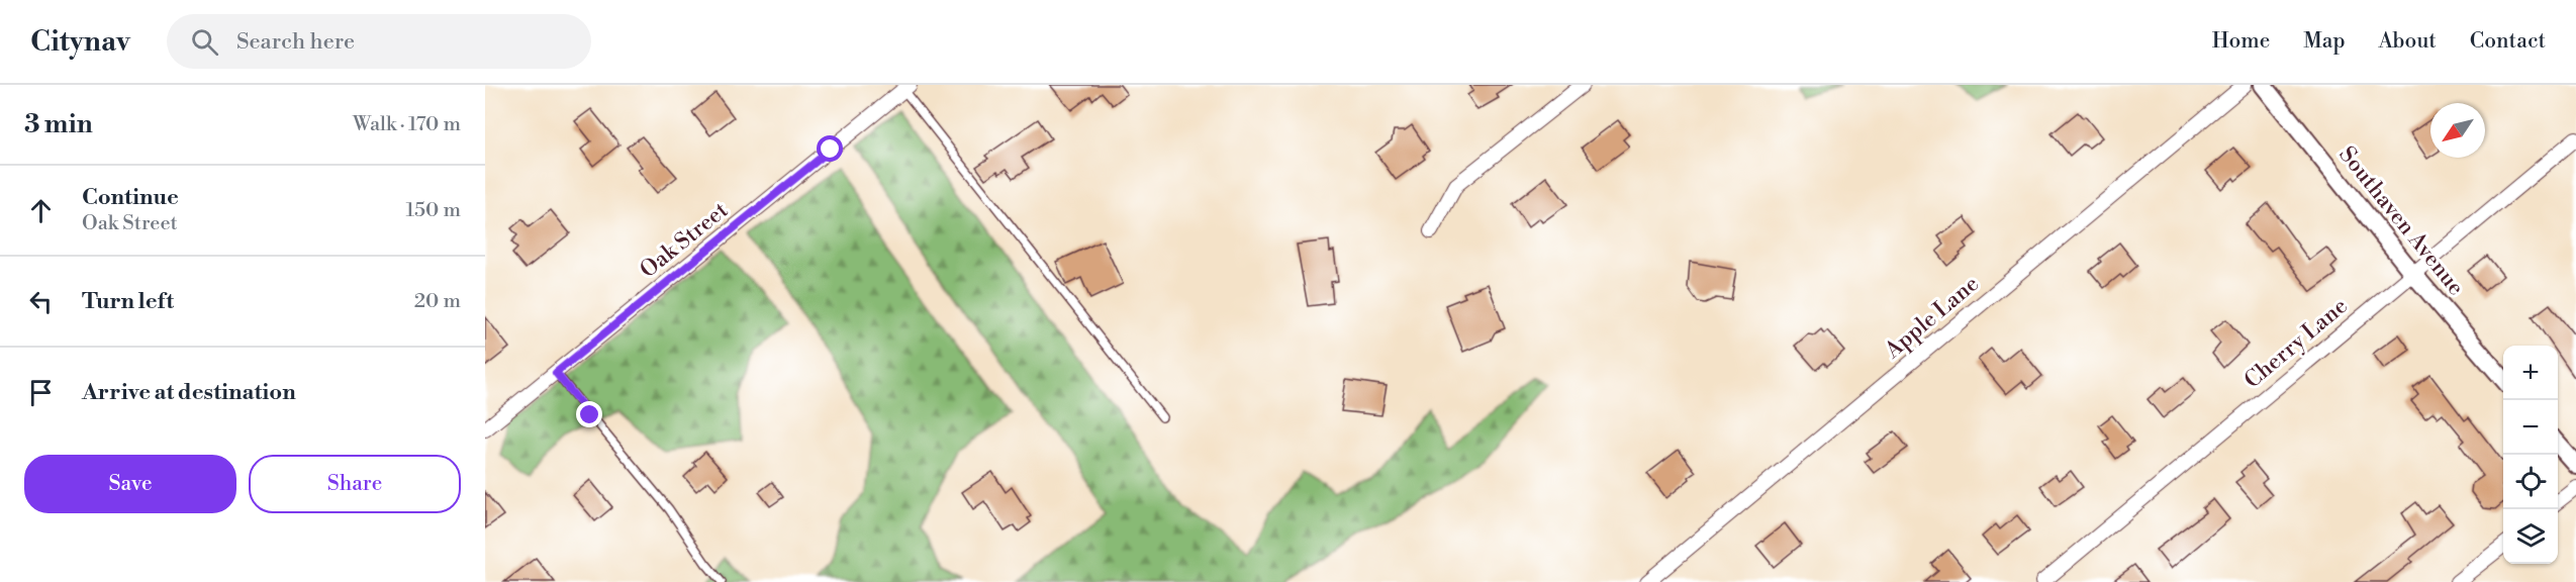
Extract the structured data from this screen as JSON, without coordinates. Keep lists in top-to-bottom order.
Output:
{
  "streets": {
    "street": [
      "Southaven Avenue",
      "Oak Street",
      "Apple Lane",
      "Cherry Lane"
    ]
  },
  "crossings": [
    ["Southaven Avenue", "Cherry Lane"]
  ],
  "north": "bottom left",
  "page": {
    "header": "Citynav",
    "search": "Search here",
    "nav": [
      "Home",
      "Map",
      "About",
      "Contact"
    ],
    "heading": ["3 min", "Walk · 170 m"],
    "list": [
      ["Continue", "Oak Street", "150 m"],
      ["Turn left", "20 m"],
      "Arrive at destination"
    ],
    "map_buttons": ["+", "−"],
    "buttons": ["Save", "Share"]
  }
}
